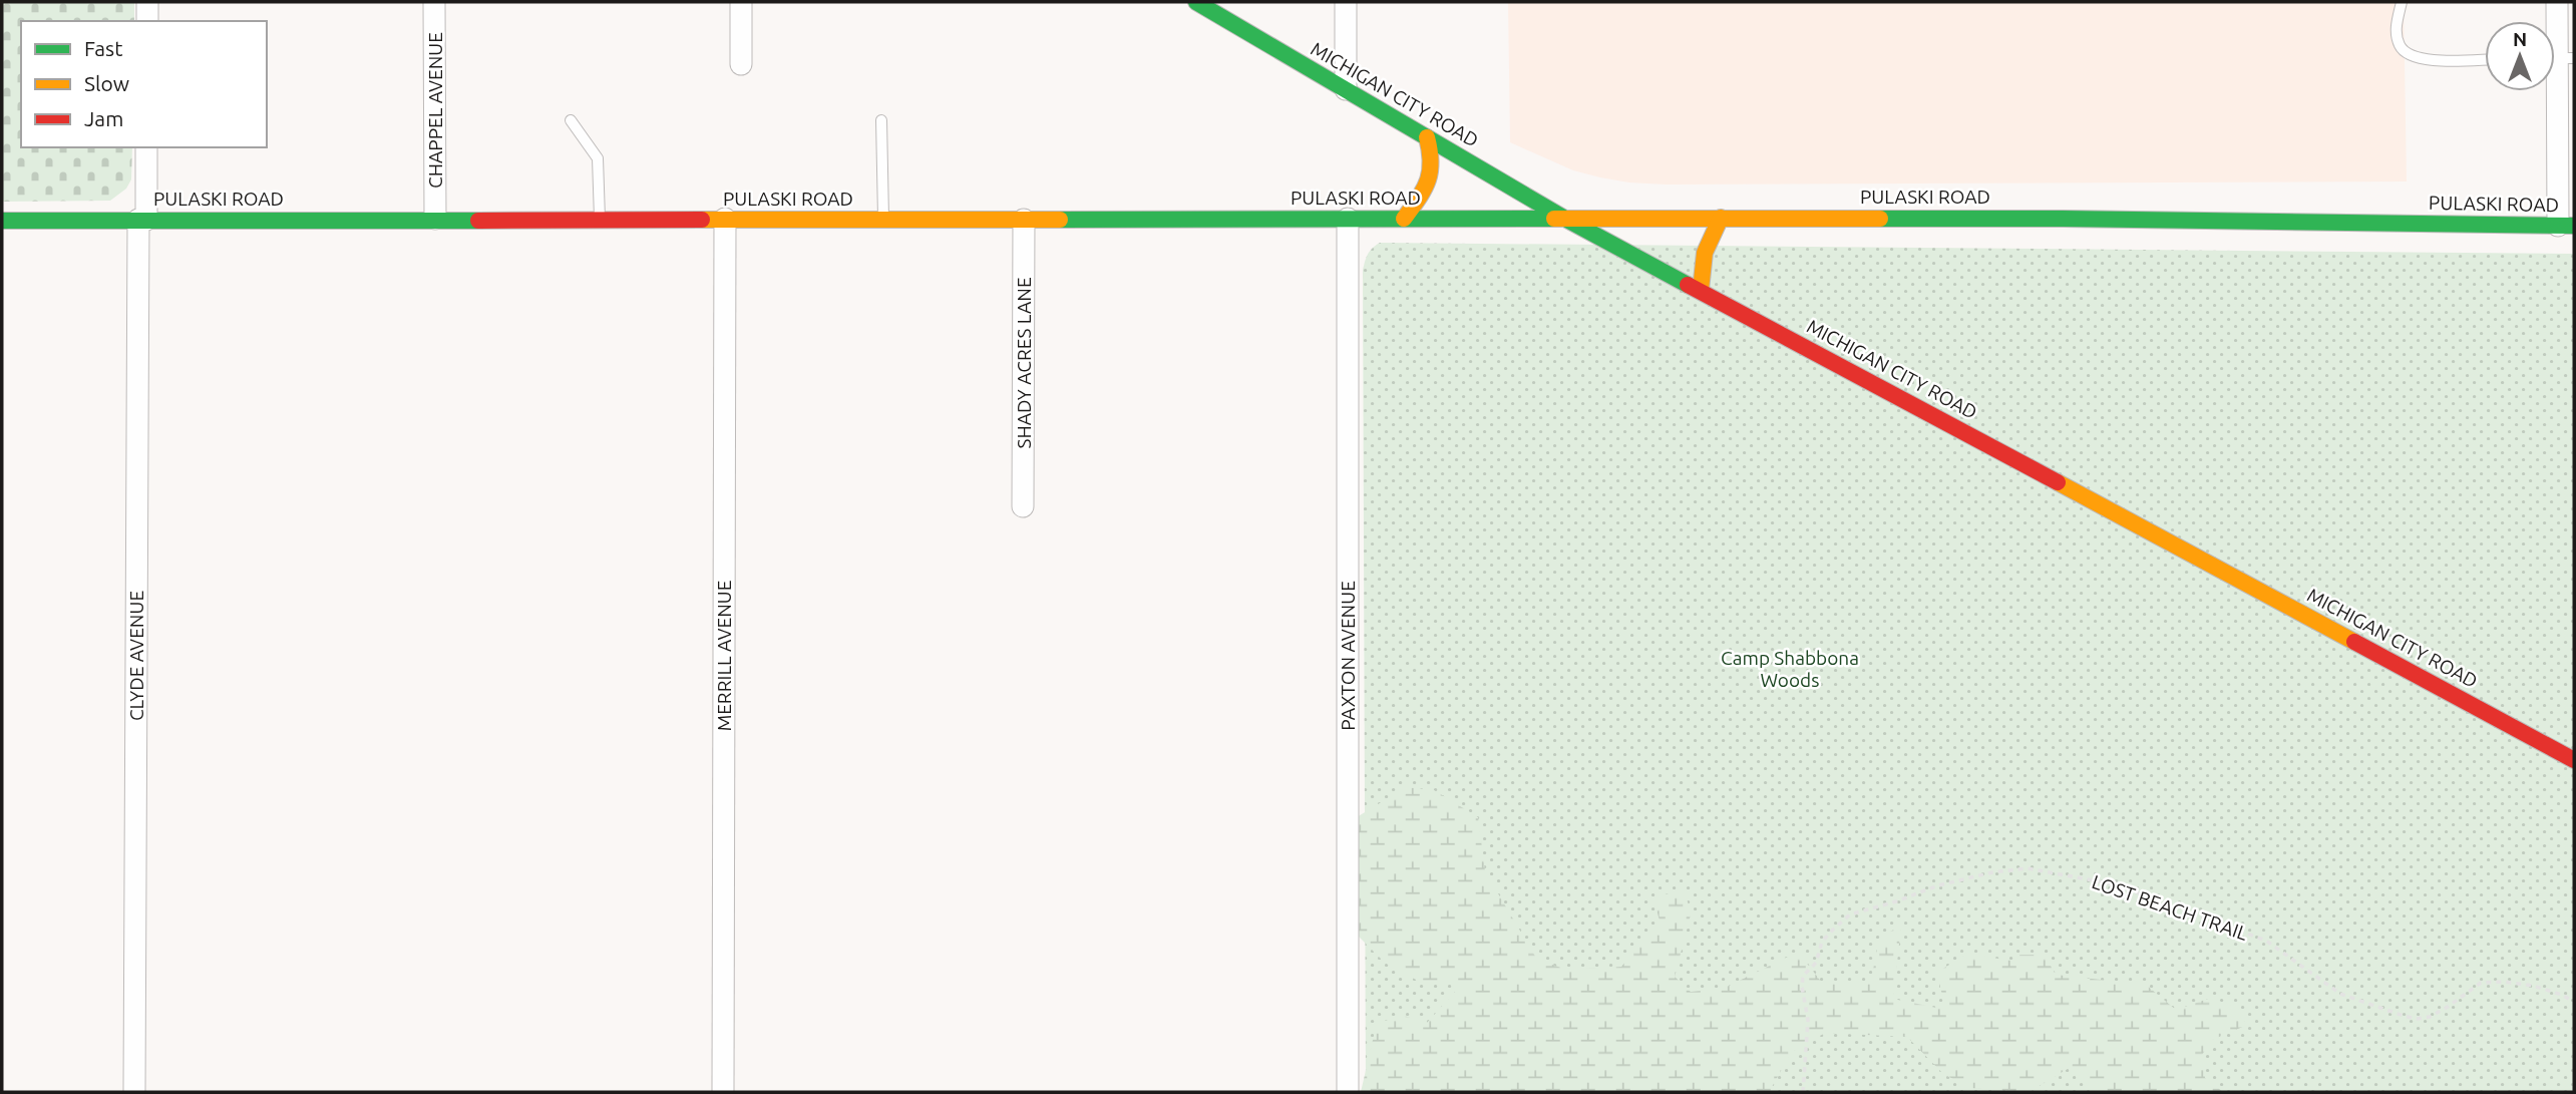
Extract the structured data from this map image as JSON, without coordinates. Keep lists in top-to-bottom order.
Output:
{
  "streets": {
    "street": [
      "MICHIGAN CITY ROAD",
      "CHAPPEL AVENUE",
      "PULASKI ROAD",
      "SHADY ACRES LANE",
      "CLYDE AVENUE",
      "MERRILL AVENUE",
      "PAXTON AVENUE"
    ],
    "path": ["LOST BEACH TRAIL"]
  },
  "crossings": [
    ["MICHIGAN CITY ROAD", "PULASKI ROAD"],
    ["CHAPPEL AVENUE", "PULASKI ROAD"],
    ["PULASKI ROAD", "SHADY ACRES LANE"],
    ["PULASKI ROAD", "CLYDE AVENUE"],
    ["PULASKI ROAD", "MERRILL AVENUE"],
    ["PULASKI ROAD", "PAXTON AVENUE"]
  ],
  "parks": ["Camp Shabbona Woods"],
  "legend": ["Fast", "Slow", "Jam"],
  "north": "top"
}
